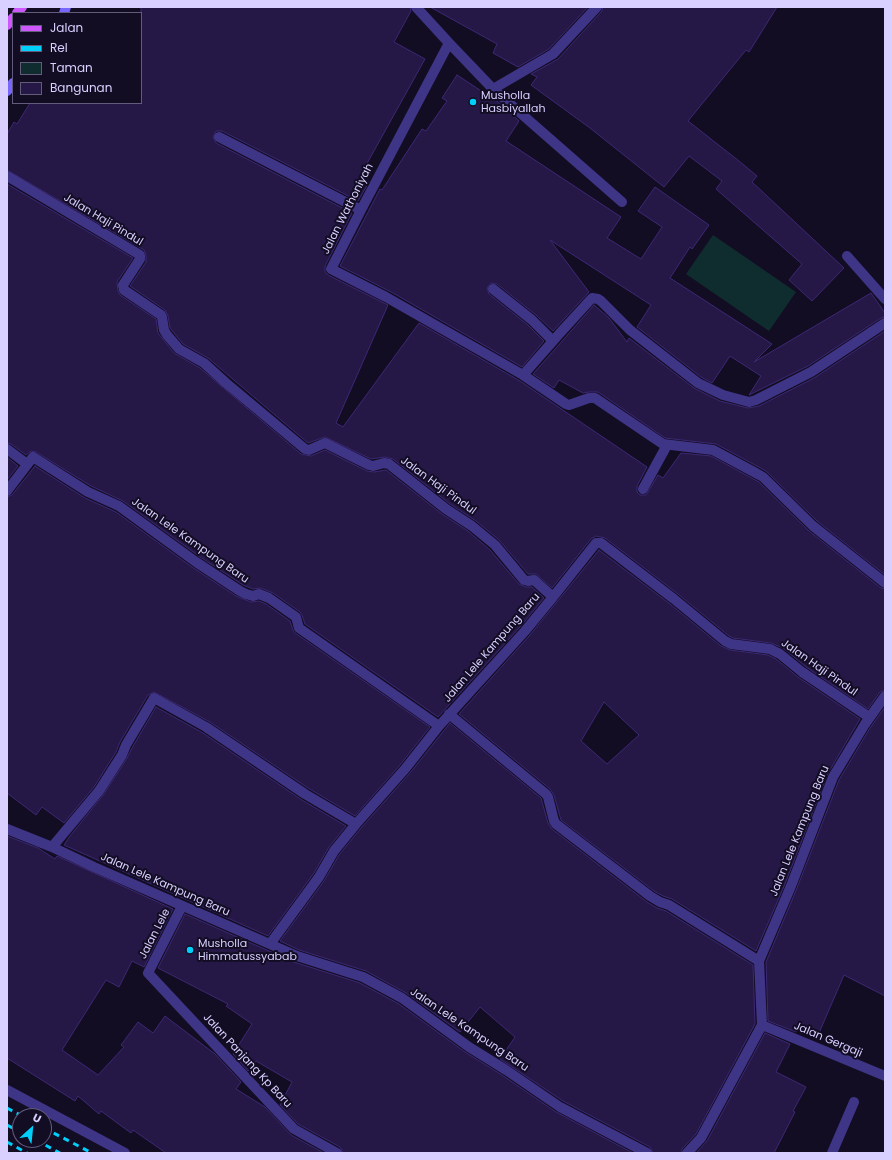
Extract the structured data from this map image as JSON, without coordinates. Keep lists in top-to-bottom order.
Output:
{
  "streets": {
    "street": [
      "Jalan Wathoniyah",
      "Jalan Haji Pindul",
      "Jalan Lele Kampung Baru",
      "Jalan Lele",
      "Jalan Gergaji",
      "Jalan Panjang Kp Baru"
    ]
  },
  "crossings": [
    ["Jalan Haji Pindul", "Jalan Lele Kampung Baru"],
    ["Jalan Lele Kampung Baru", "Jalan Lele"],
    ["Jalan Lele Kampung Baru", "Jalan Gergaji"],
    ["Jalan Lele", "Jalan Panjang Kp Baru"]
  ],
  "places": ["Musholla Hasbiyallah", "Musholla Himmatussyabab"],
  "legend": [
    "Jalan",
    "Rel",
    "Taman",
    "Bangunan"
  ],
  "north": "top right"
}
